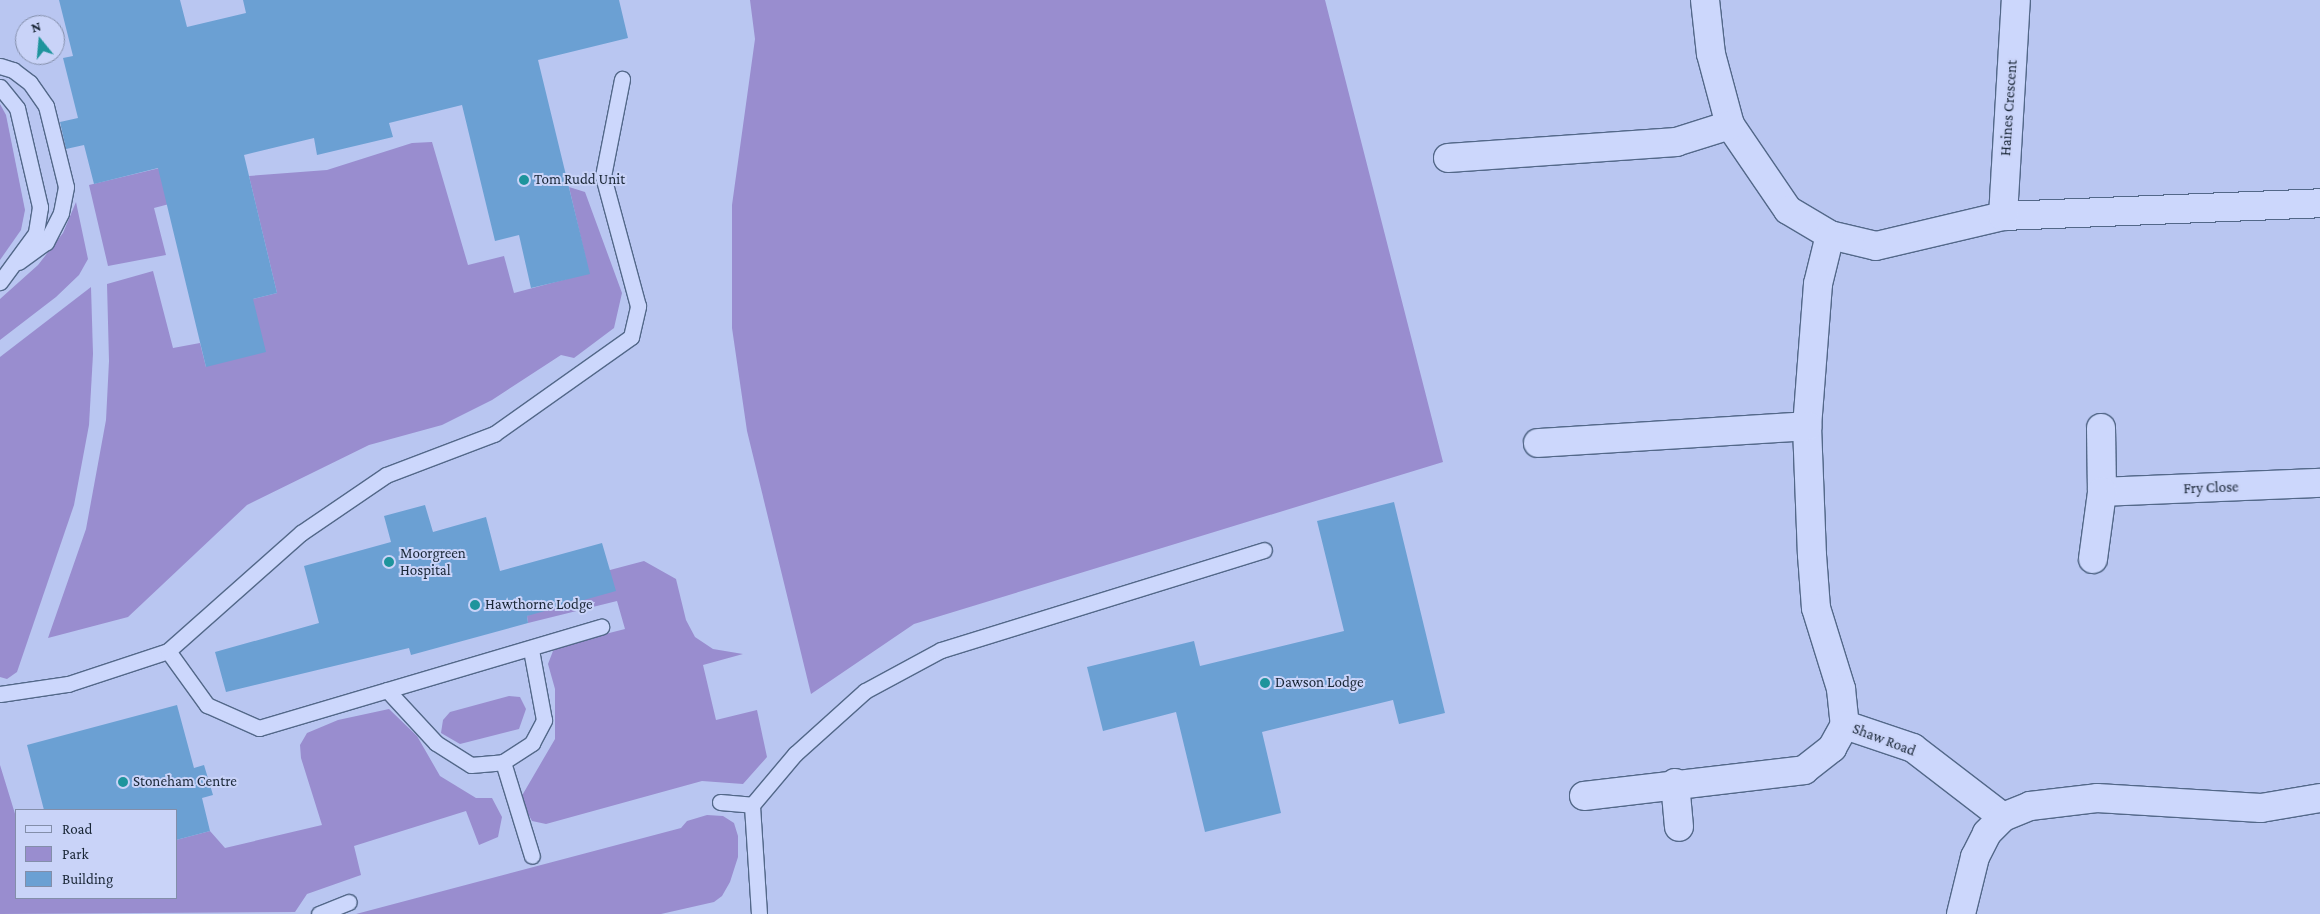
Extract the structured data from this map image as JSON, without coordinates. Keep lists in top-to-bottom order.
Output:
{
  "streets": {
    "street": ["Haines Crescent", "Fry Close", "Shaw Road"]
  },
  "places": [
    "Tom Rudd Unit",
    "Moorgreen Hospital",
    "Hawthorne Lodge",
    "Dawson Lodge",
    "Stoneham Centre"
  ],
  "legend": ["Road", "Park", "Building"],
  "north": "top"
}
